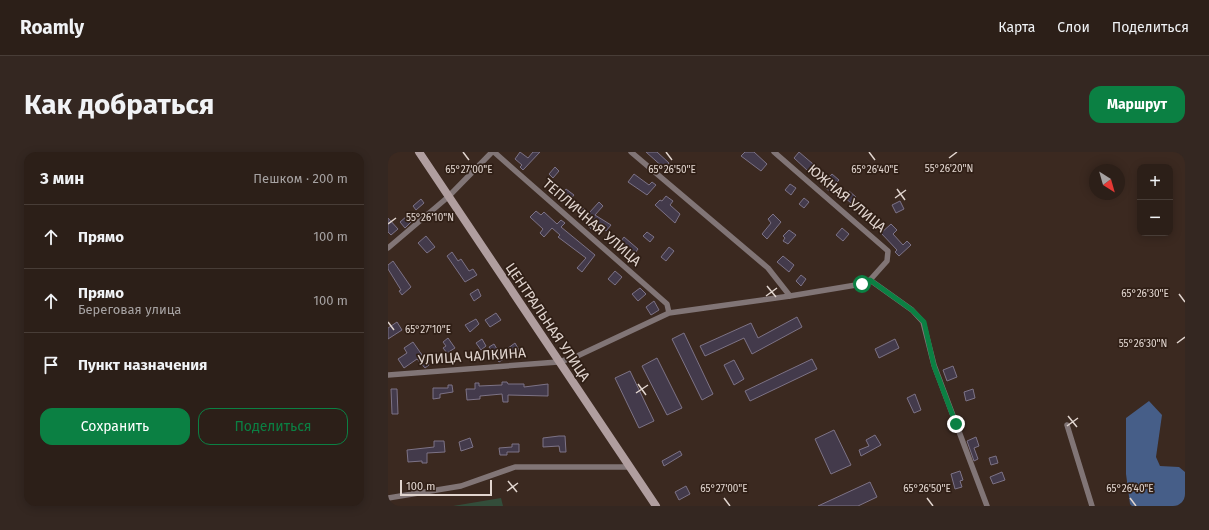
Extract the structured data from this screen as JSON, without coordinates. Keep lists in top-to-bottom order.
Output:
{
  "streets": {
    "street": [
      "ЮЖНАЯ УЛИЦА",
      "ТЕПЛИЧНАЯ УЛИЦА",
      "ЦЕНТРАЛЬНАЯ УЛИЦА",
      "УЛИЦА ЧАЛКИНА"
    ]
  },
  "crossings": [
    ["ЮЖНАЯ УЛИЦА", "УЛИЦА ЧАЛКИНА"],
    ["ТЕПЛИЧНАЯ УЛИЦА", "УЛИЦА ЧАЛКИНА"],
    ["ЦЕНТРАЛЬНАЯ УЛИЦА", "УЛИЦА ЧАЛКИНА"]
  ],
  "scale_bar": "100 m",
  "north": "bottom right",
  "page": {
    "header": "Roamly",
    "nav": ["Карта", "Слои", "Поделиться"],
    "buttons": [
      "Маршрут",
      ["Сохранить", "Поделиться"]
    ],
    "title": "Как добраться",
    "heading": ["3 мин", "Пешком · 200 m"],
    "map_buttons": ["+", "−"],
    "list": [
      ["Прямо", "100 m"],
      ["Прямо", "Береговая улица", "100 m"],
      "Пункт назначения"
    ],
    "scale": "100 m"
  },
  "coordinates": [
    "55°26'20\"N",
    "65°27'00\"E",
    "65°26'50\"E",
    "65°26'40\"E",
    "55°26'10\"N",
    "65°26'30\"E",
    "65°27'10\"E",
    "55°26'30\"N"
  ]
}
